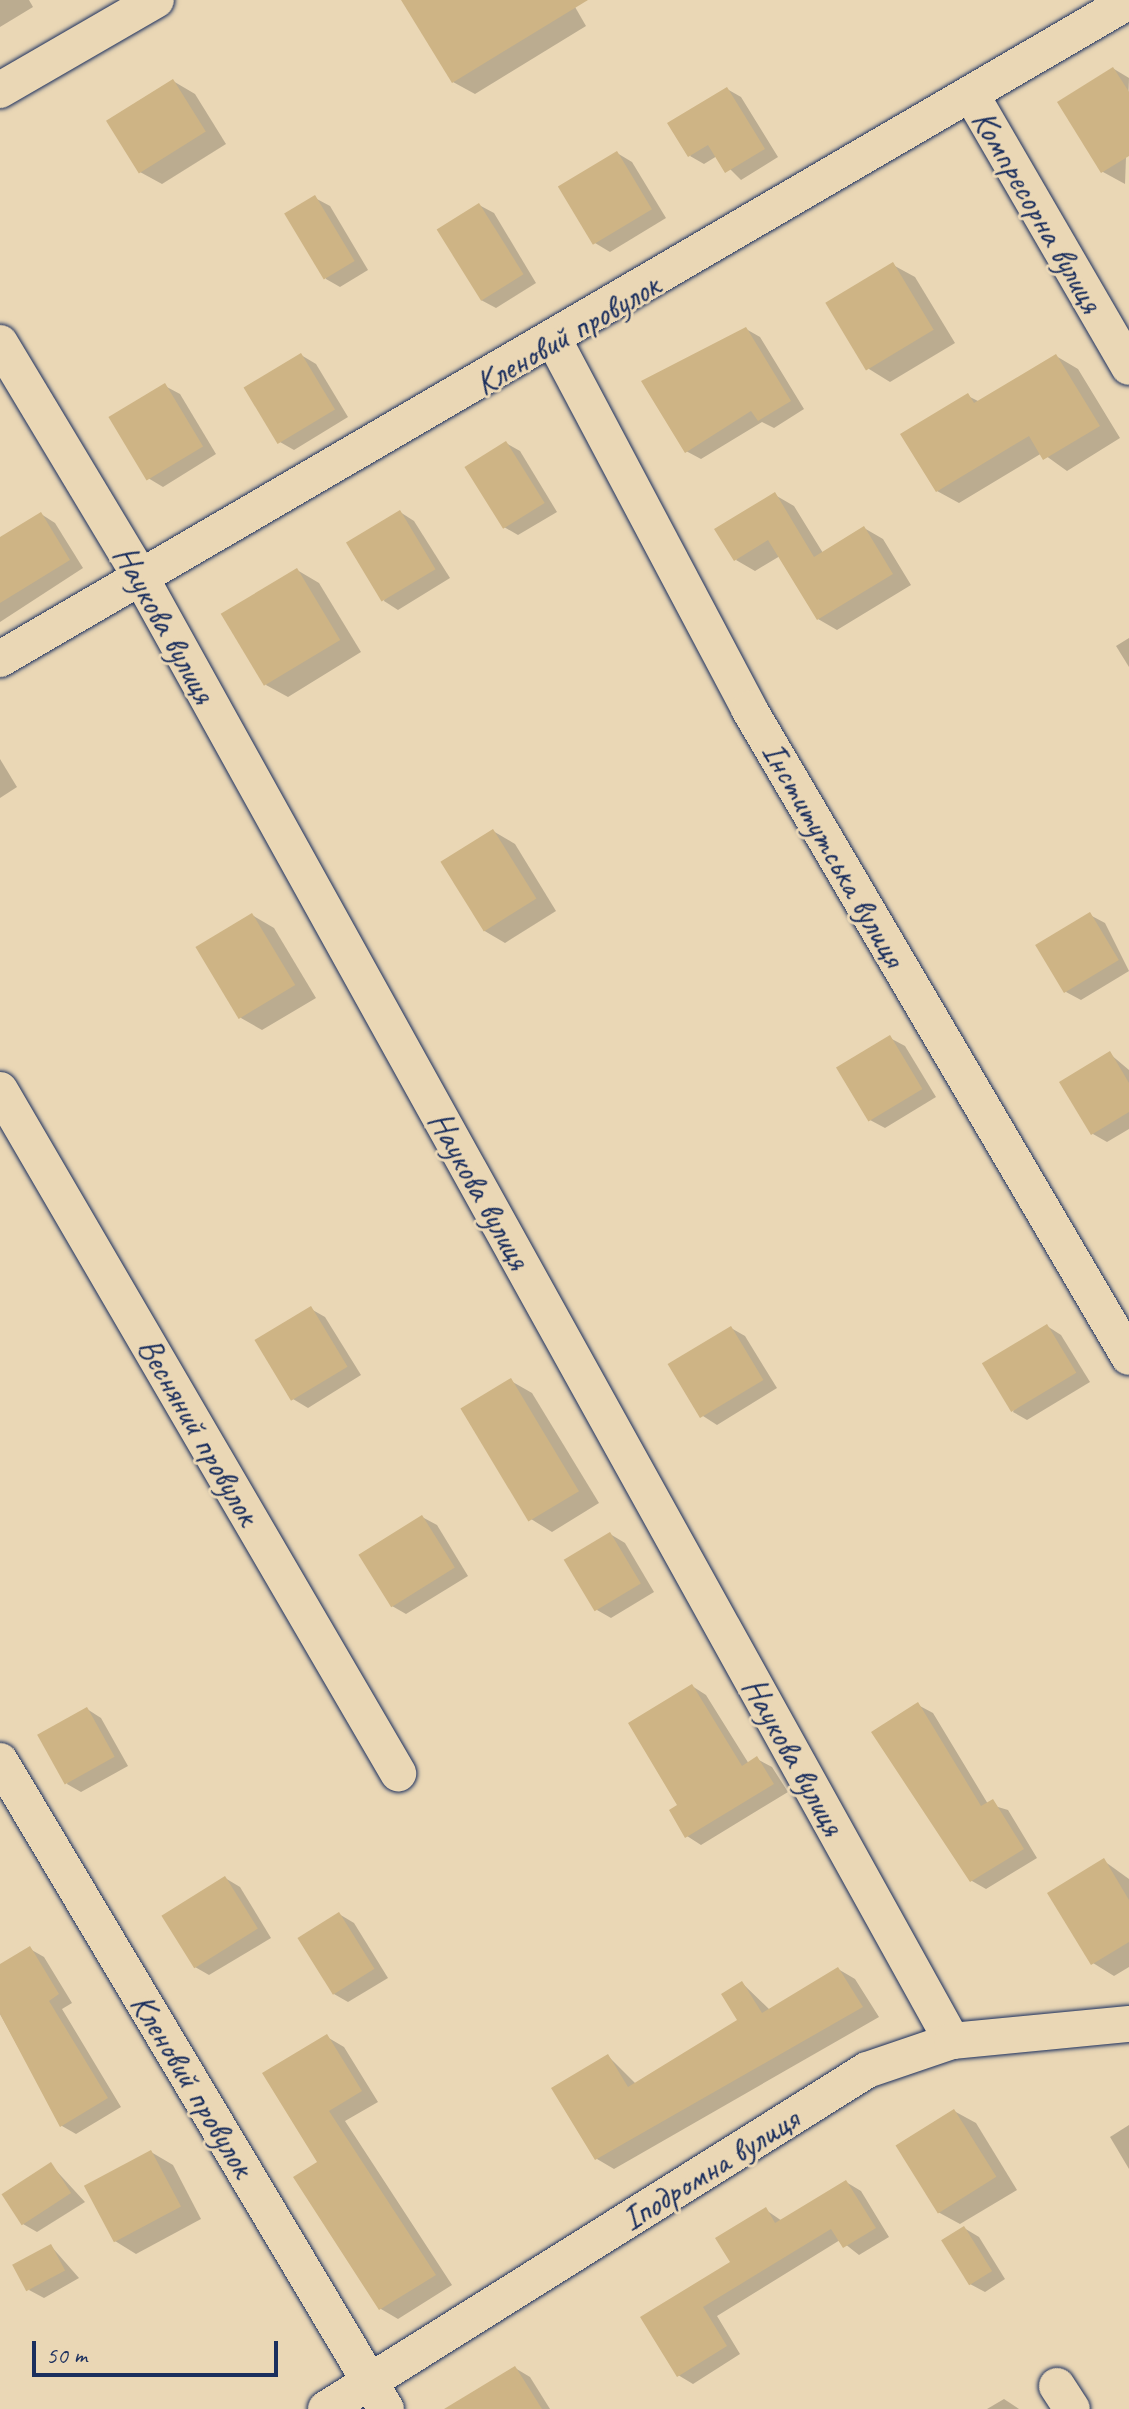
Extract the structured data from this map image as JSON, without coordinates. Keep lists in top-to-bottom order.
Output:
{
  "streets": {
    "street": [
      "Компресорна вулиця",
      "Кленовий провулок",
      "Наукова вулиця",
      "Інститутська вулиця",
      "Весняний провулок",
      "Іподромна вулиця"
    ]
  },
  "crossings": [
    ["Компресорна вулиця", "Кленовий провулок"],
    ["Кленовий провулок", "Наукова вулиця"],
    ["Кленовий провулок", "Інститутська вулиця"],
    ["Кленовий провулок", "Іподромна вулиця"],
    ["Наукова вулиця", "Іподромна вулиця"]
  ],
  "scale_bar": "50 m"
}
